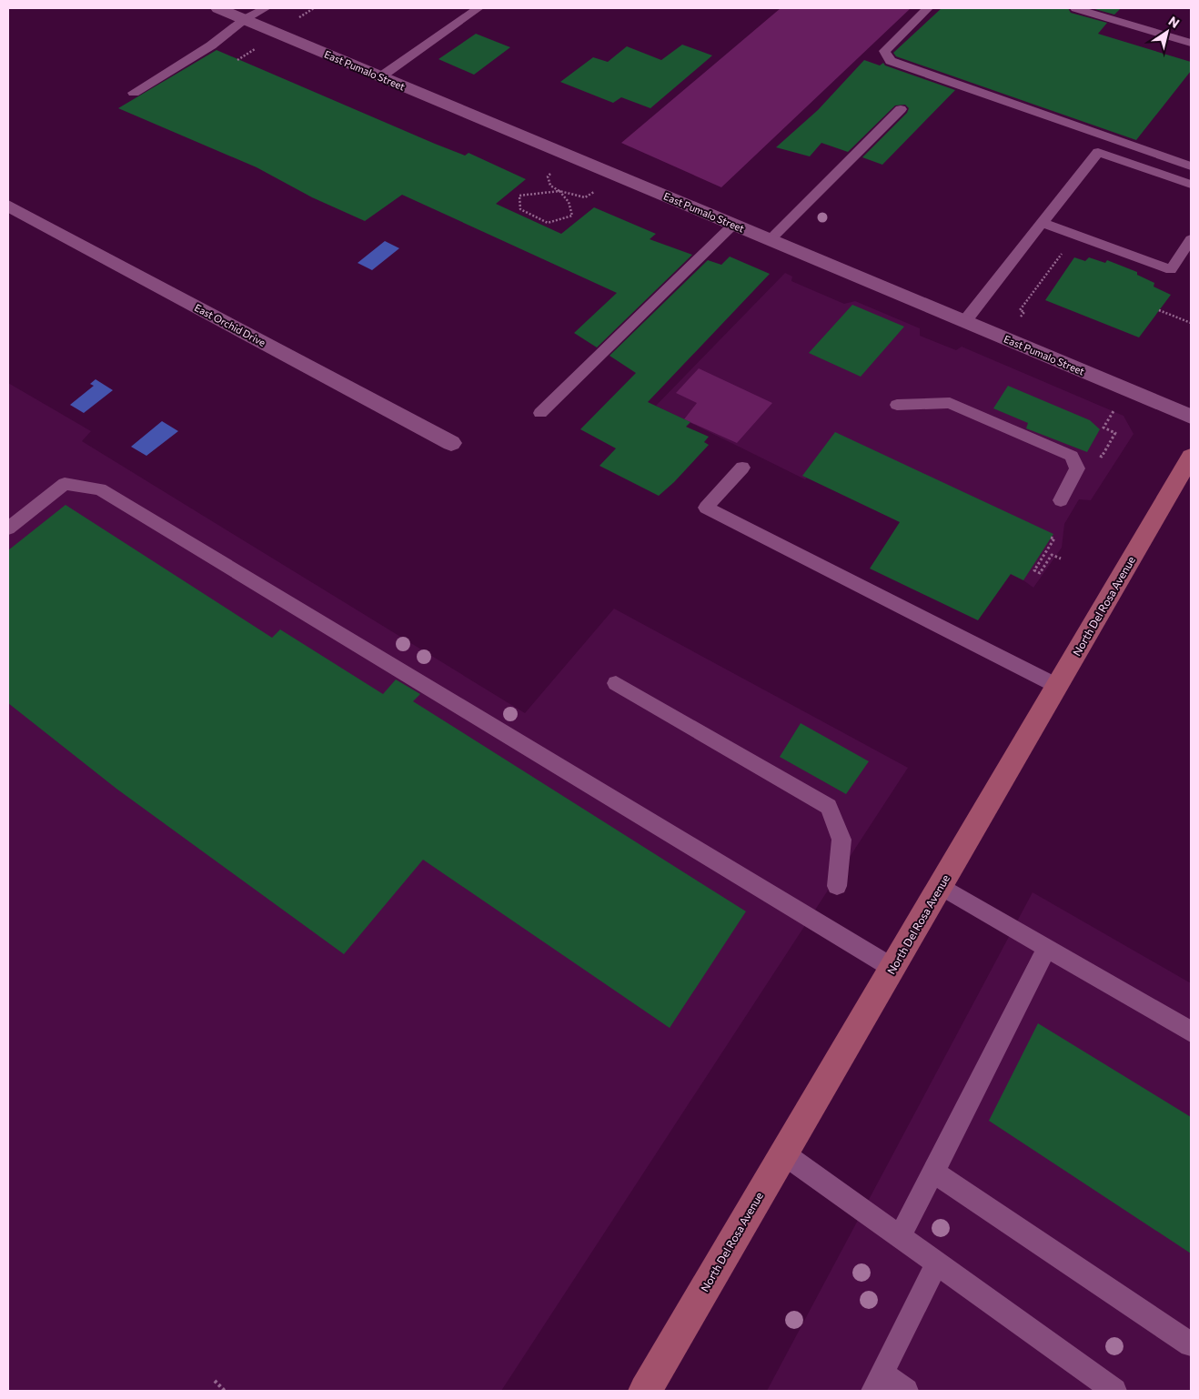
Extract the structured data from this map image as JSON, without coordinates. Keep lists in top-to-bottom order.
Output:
{
  "streets": {
    "main road": ["North Del Rosa Avenue"],
    "street": ["East Pumalo Street", "East Orchid Drive"]
  },
  "north": "top right"
}
